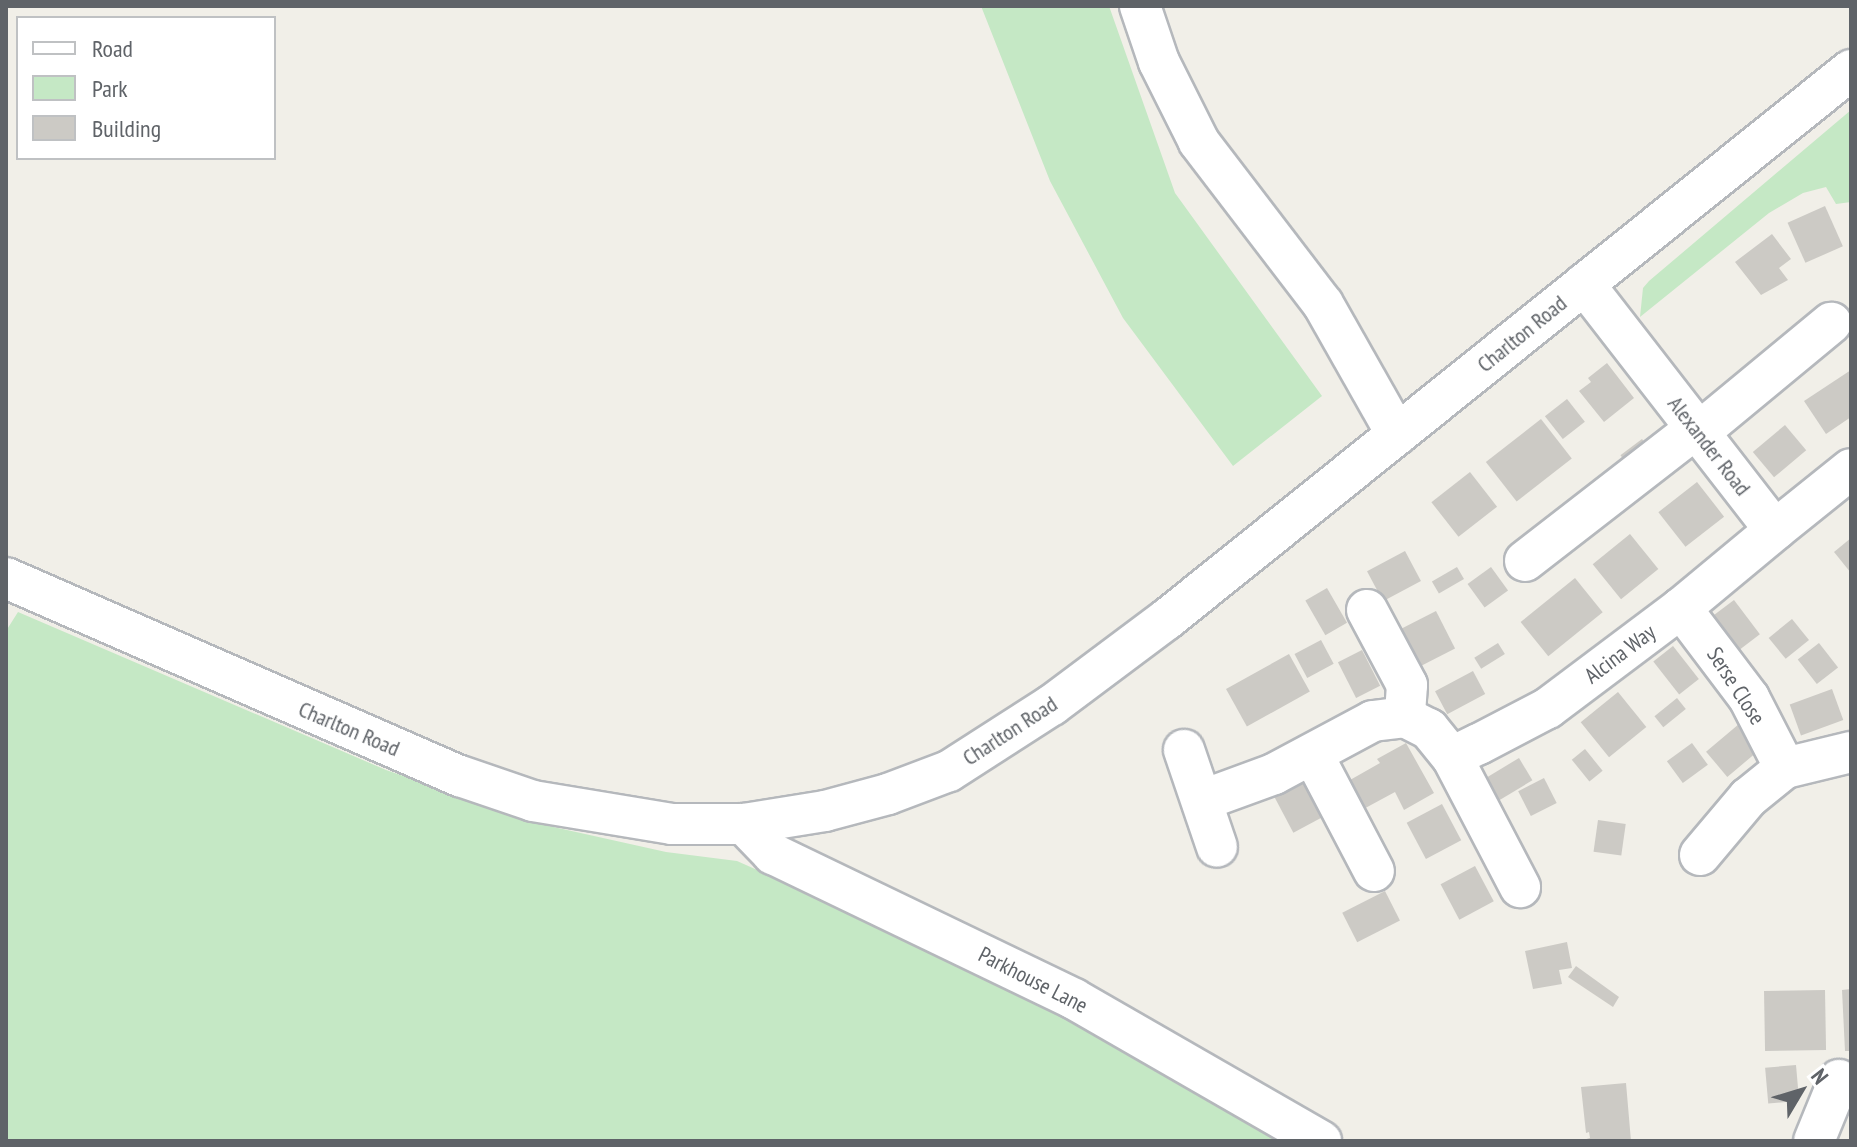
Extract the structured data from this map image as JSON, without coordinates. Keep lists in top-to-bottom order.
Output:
{
  "streets": {
    "street": [
      "Charlton Road",
      "Alexander Road",
      "Alcina Way",
      "Serse Close",
      "Parkhouse Lane"
    ]
  },
  "crossings": [
    ["Charlton Road", "Alexander Road"],
    ["Charlton Road", "Parkhouse Lane"],
    ["Alexander Road", "Alcina Way"],
    ["Alcina Way", "Serse Close"]
  ],
  "legend": ["Road", "Park", "Building"],
  "north": "top right"
}
